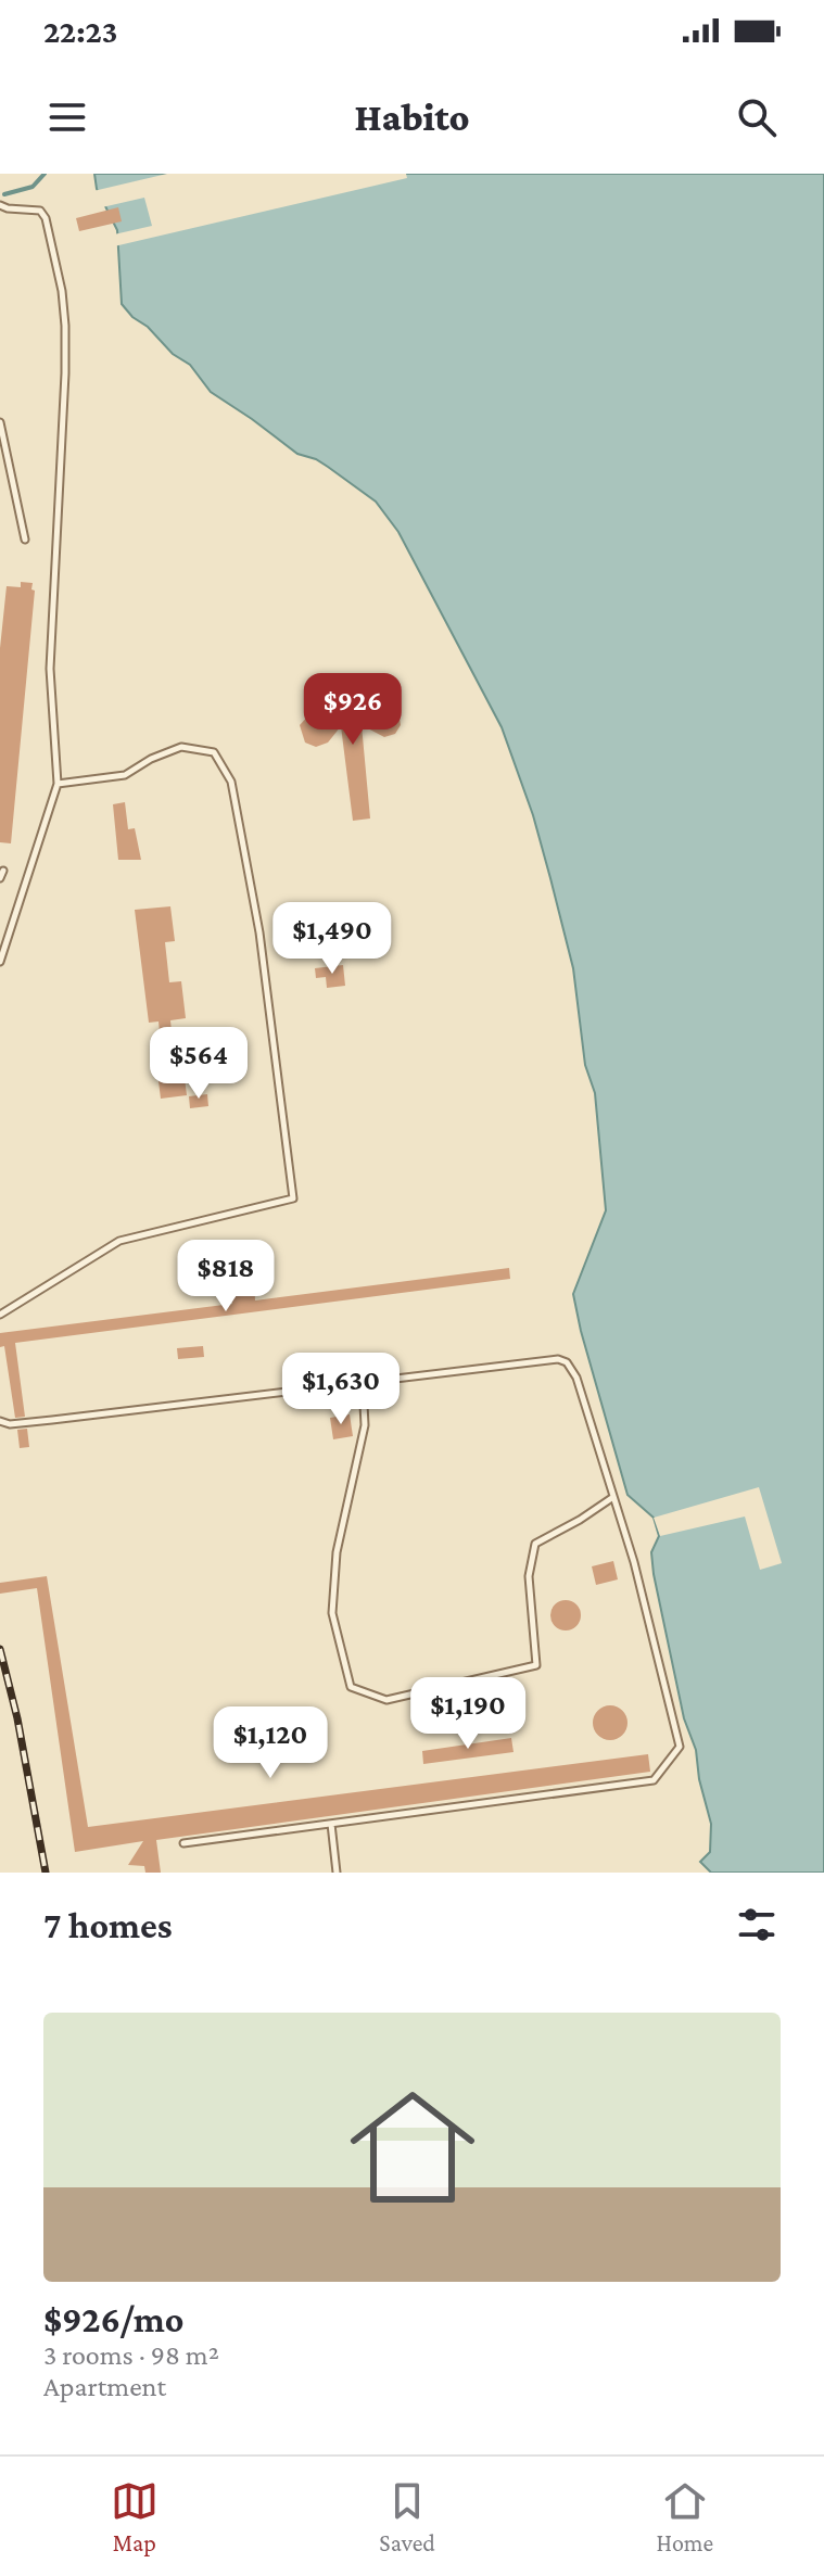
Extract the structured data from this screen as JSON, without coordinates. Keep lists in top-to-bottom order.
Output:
{
  "page": {
    "status": "22:23",
    "header": "Habito",
    "price": [
      "$926",
      "$1,490",
      "$564",
      "$818",
      "$1,630",
      "$1,190",
      "$1,120"
    ],
    "heading": "7 homes",
    "list": [
      {
        "name": "$926/mo",
        "note": "3 rooms · 98 m² · Apartment"
      }
    ],
    "tabs": ["Map", "Saved", "Home"]
  }
}
